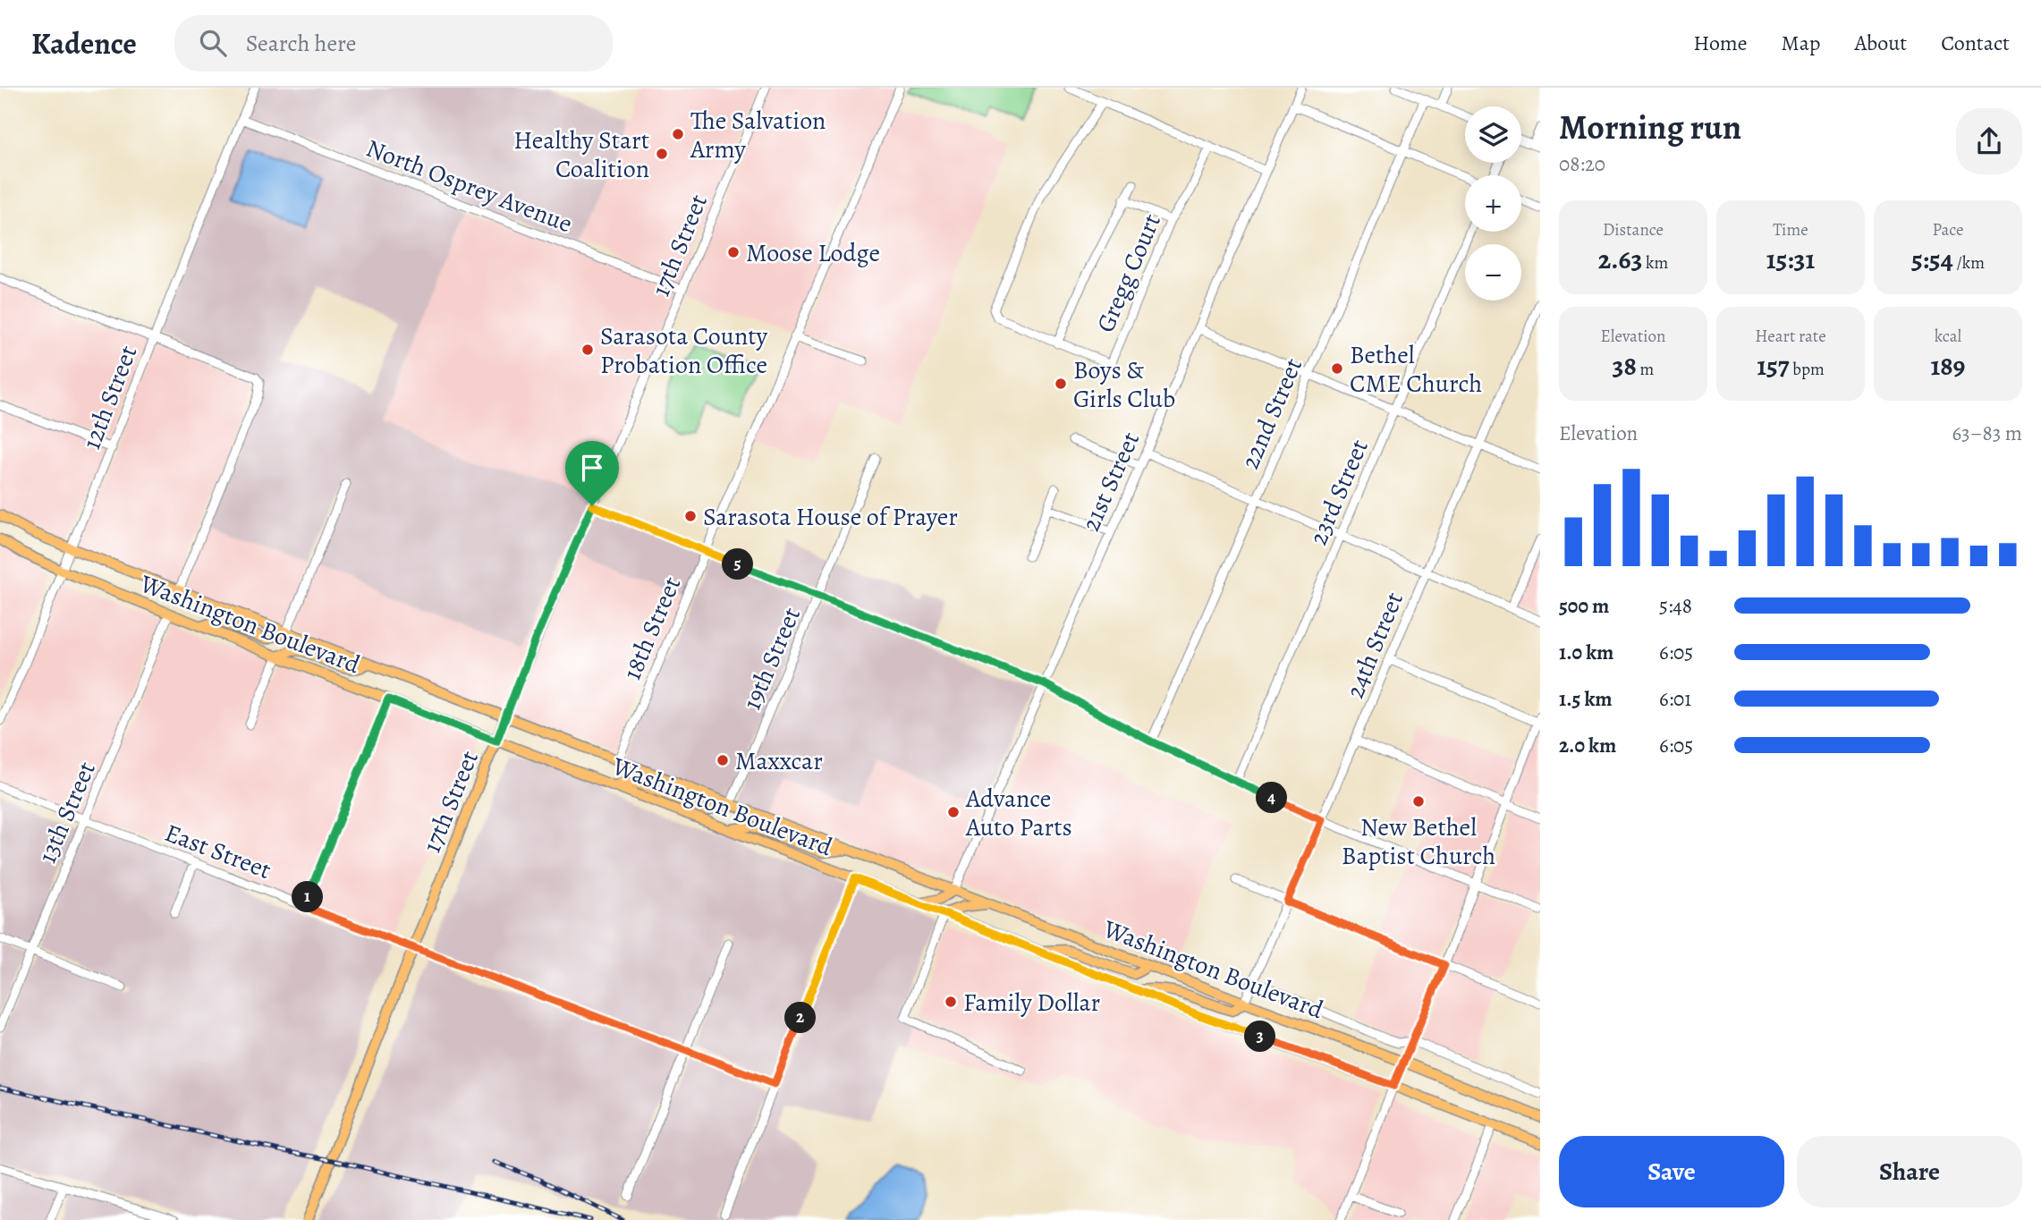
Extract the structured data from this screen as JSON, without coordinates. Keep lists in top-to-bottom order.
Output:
{
  "streets": {
    "main road": ["17th Street", "Washington Boulevard"],
    "street": [
      "North Osprey Avenue",
      "Gregg Court",
      "12th Street",
      "22nd Street",
      "21st Street",
      "23rd Street",
      "18th Street",
      "24th Street",
      "19th Street",
      "13th Street",
      "East Street"
    ]
  },
  "crossings": [
    ["North Osprey Avenue", "17th Street"],
    ["North Osprey Avenue", "12th Street"],
    ["17th Street", "Washington Boulevard"],
    ["17th Street", "East Street"],
    ["12th Street", "Washington Boulevard"],
    ["21st Street", "Washington Boulevard"],
    ["Washington Boulevard", "18th Street"],
    ["Washington Boulevard", "24th Street"],
    ["Washington Boulevard", "19th Street"],
    ["Washington Boulevard", "13th Street"],
    ["13th Street", "East Street"]
  ],
  "places": [
    "The Salvation Army",
    "Healthy Start Coalition",
    "Moose Lodge",
    "Sarasota County Probation Office",
    "Bethel CME Church",
    "Boys & Girls Club",
    "Sarasota House of Prayer",
    "Maxxcar",
    "New Bethel Baptist Church",
    "Advance Auto Parts",
    "Family Dollar"
  ],
  "page": {
    "header": "Kadence",
    "search": "Search here",
    "nav": [
      "Home",
      "Map",
      "About",
      "Contact"
    ],
    "heading": ["Morning run", "08:20"],
    "map_buttons": ["+", "−"],
    "stats": [
      ["Distance", "2.63 km"],
      ["Time", "15:31"],
      ["Pace", "5:54 /km"],
      ["Elevation", "38 m"],
      ["Heart rate", "157 bpm"],
      ["kcal", "189"]
    ],
    "chart": ["Elevation", "63–83 m"],
    "pins": [
      "5",
      "4",
      "1",
      "2",
      "3"
    ],
    "list": [
      {
        "name": "500 m",
        "note": "5:48"
      },
      {
        "name": "1.0 km",
        "note": "6:05"
      },
      {
        "name": "1.5 km",
        "note": "6:01"
      },
      {
        "name": "2.0 km",
        "note": "6:05"
      }
    ],
    "buttons": ["Save", "Share"]
  }
}
